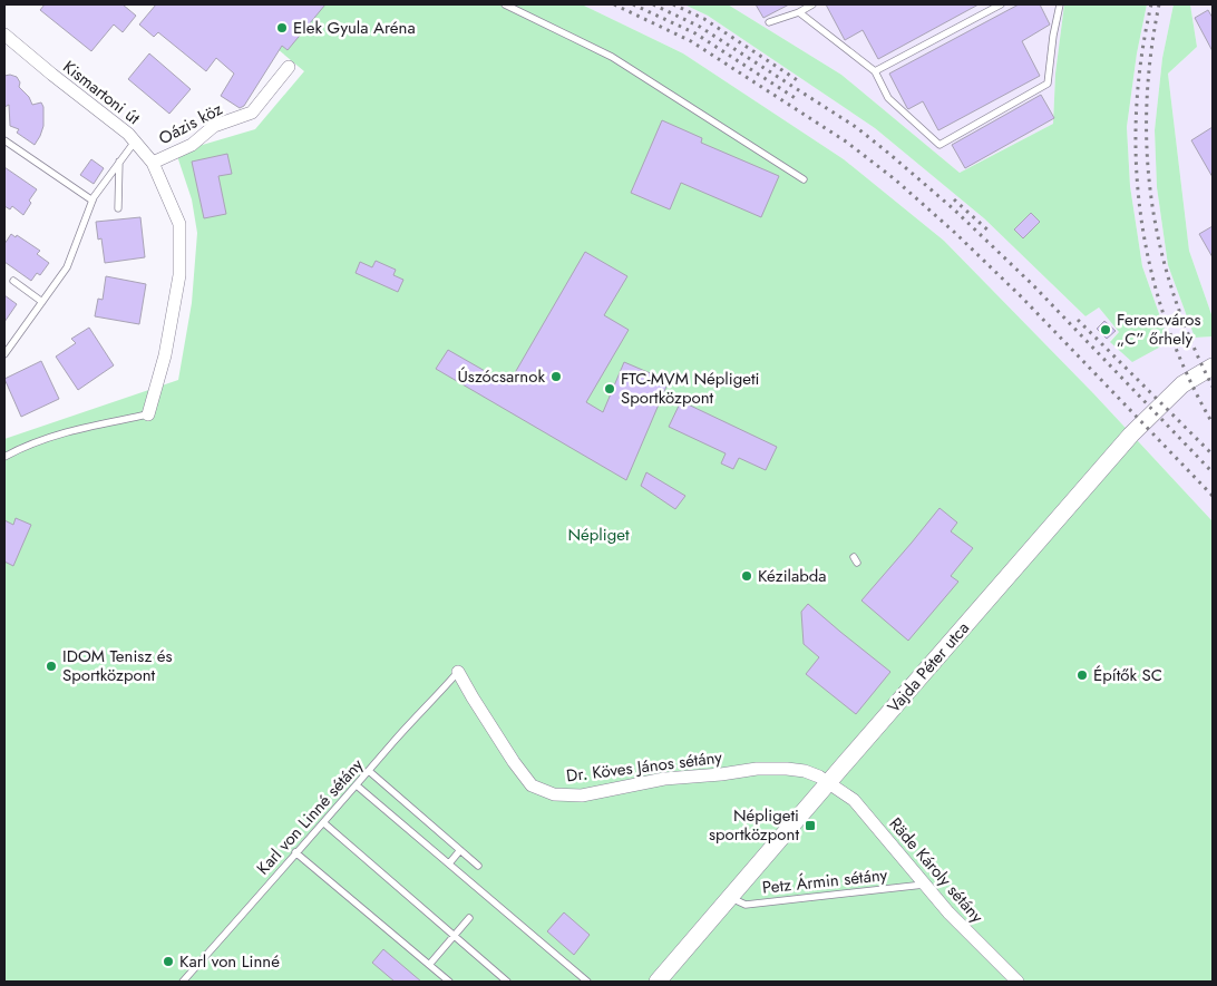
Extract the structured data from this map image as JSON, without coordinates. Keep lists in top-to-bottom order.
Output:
{
  "streets": {
    "street": [
      "Kismartoni út",
      "Oázis köz",
      "Vajda Péter utca",
      "Dr. Köves János sétány",
      "Räde Károly sétány"
    ],
    "lane": ["Karl von Linné sétány", "Petz Ármin sétány"]
  },
  "crossings": [
    ["Kismartoni út", "Oázis köz"],
    ["Vajda Péter utca", "Dr. Köves János sétány"],
    ["Vajda Péter utca", "Räde Károly sétány"],
    ["Vajda Péter utca", "Petz Ármin sétány"],
    ["Dr. Köves János sétány", "Karl von Linné sétány"],
    ["Dr. Köves János sétány", "Räde Károly sétány"],
    ["Räde Károly sétány", "Petz Ármin sétány"]
  ],
  "parks": ["Népliget"],
  "places": {
    "other": [
      "Elek Gyula Aréna",
      "Ferencváros „C” őrhely",
      "Úszócsarnok",
      "FTC-MVM Népligeti Sportközpont",
      "Kézilabda",
      "IDOM Tenisz és Sportközpont",
      "Építők SC",
      "Karl von Linné"
    ],
    "transit": ["Népligeti sportközpont"]
  }
}
